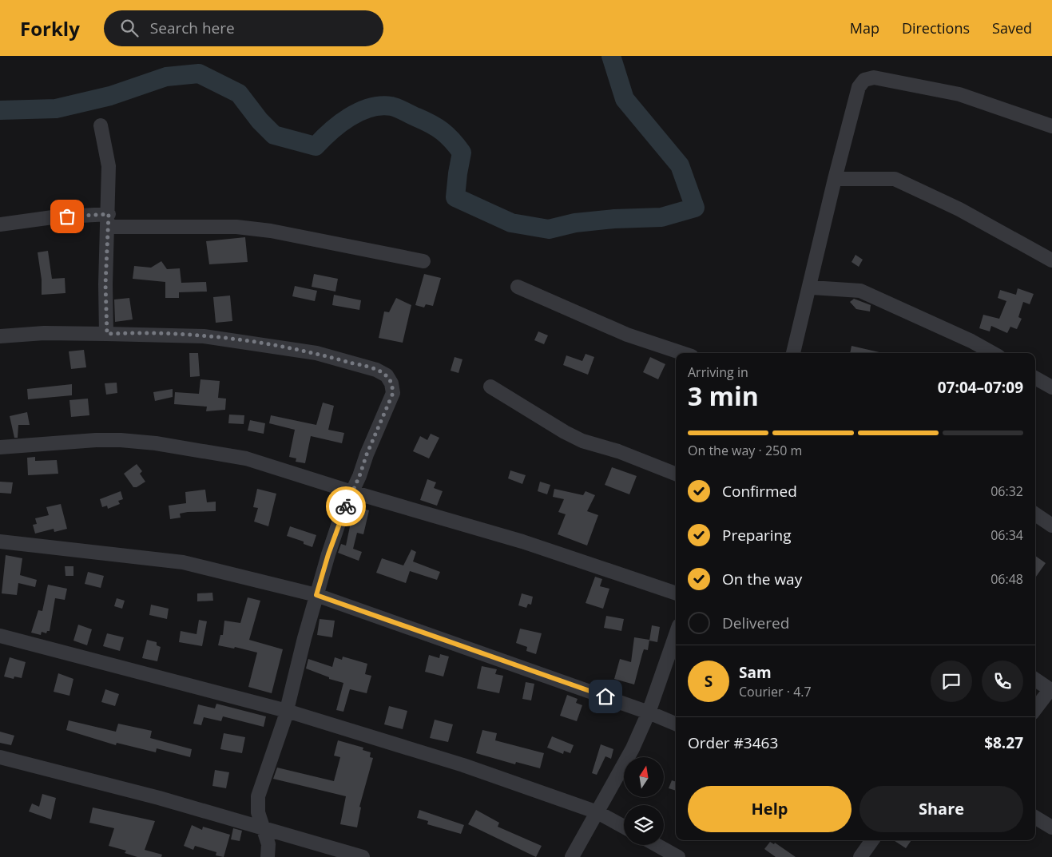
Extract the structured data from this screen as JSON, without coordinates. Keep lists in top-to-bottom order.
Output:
{
  "north": "top",
  "page": {
    "header": "Forkly",
    "search": "Search here",
    "nav": ["Map", "Directions", "Saved"],
    "heading": ["3 min", "Arriving in", "07:04–07:09"],
    "panel": [
      "Sam",
      "Courier · 4.7",
      "Order #3463",
      "$8.27"
    ],
    "bar": "On the way · 250 m",
    "list": [
      ["Confirmed", "06:32"],
      ["Preparing", "06:34"],
      ["On the way", "06:48"],
      "Delivered"
    ],
    "round": "S",
    "buttons": ["Help", "Share"]
  }
}
